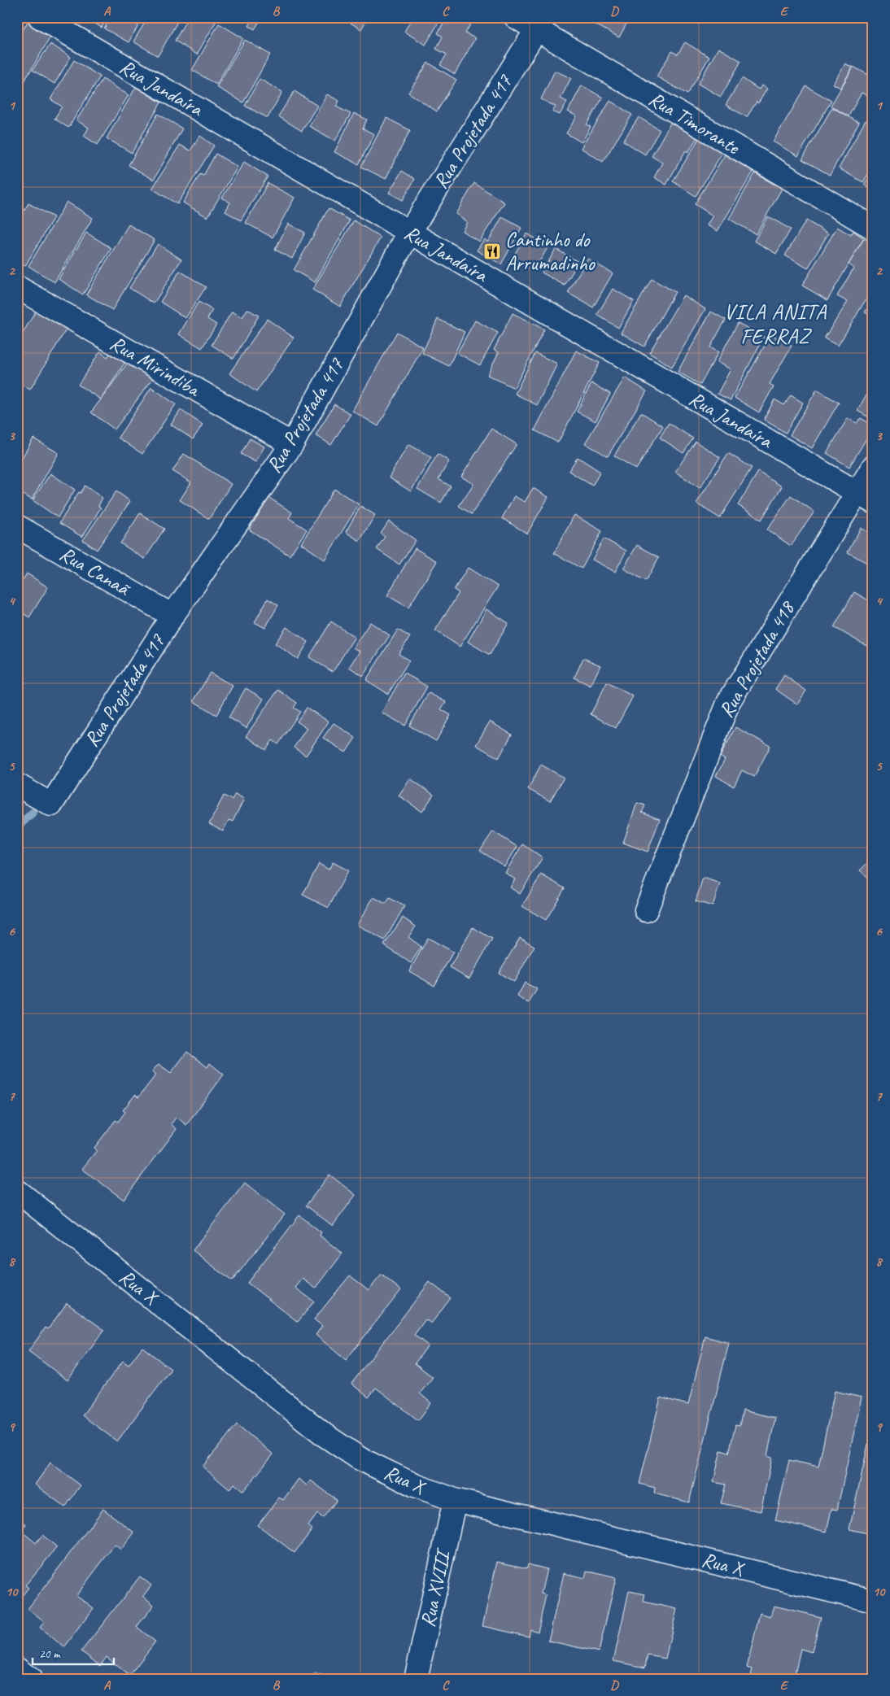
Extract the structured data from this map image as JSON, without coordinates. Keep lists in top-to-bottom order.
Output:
{
  "streets": {
    "street": [
      "Rua Jandaíra",
      "Rua Timorante",
      "Rua Projetada 417",
      "Rua Mirindiba",
      "Rua Canaã",
      "Rua Projetada 418",
      "Rua X",
      "Rua XVIII"
    ]
  },
  "crossings": [
    ["Rua Jandaíra", "Rua Projetada 417"],
    ["Rua Jandaíra", "Rua Projetada 418"],
    ["Rua Timorante", "Rua Projetada 417"],
    ["Rua Projetada 417", "Rua Mirindiba"],
    ["Rua Projetada 417", "Rua Canaã"],
    ["Rua X", "Rua XVIII"]
  ],
  "districts": ["VILA ANITA FERRAZ"],
  "places": {
    "restaurant": ["Cantinho do Arrumadinho"]
  },
  "scale_bar": "20 m",
  "grid": {
    "columns": [
      "A",
      "B",
      "C",
      "D",
      "E"
    ],
    "rows": [
      "1",
      "2",
      "3",
      "4",
      "5",
      "6",
      "7",
      "8",
      "9",
      "10"
    ]
  }
}
